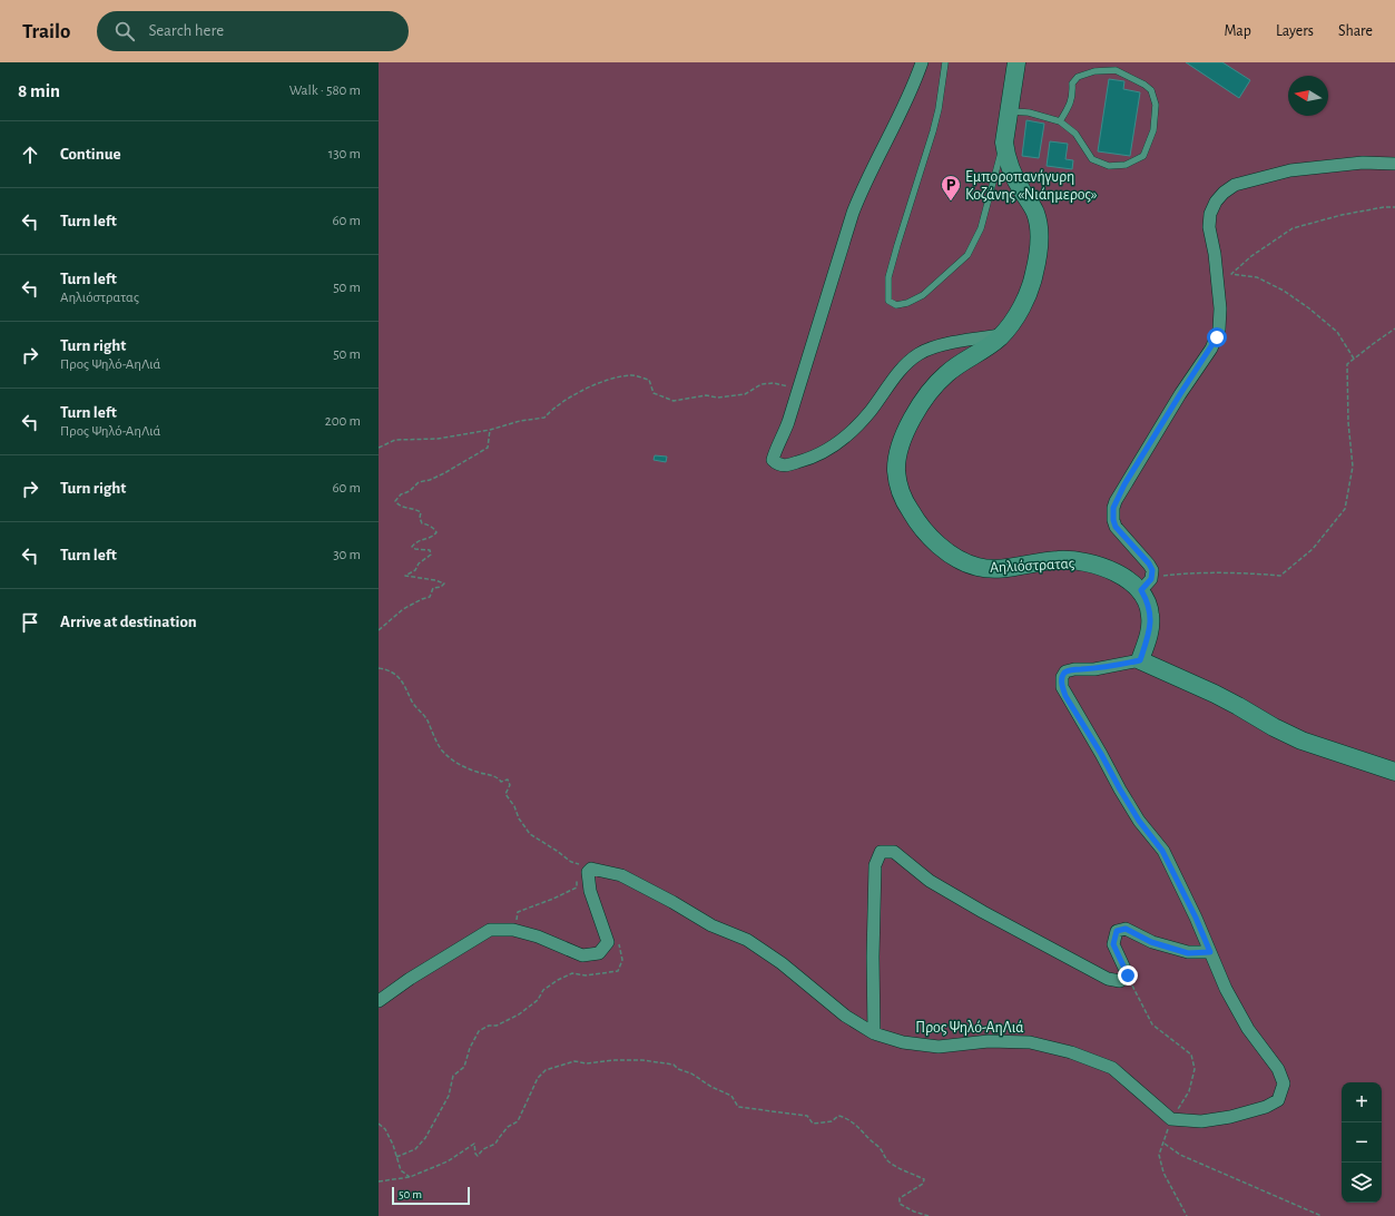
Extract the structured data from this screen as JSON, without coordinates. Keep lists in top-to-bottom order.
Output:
{
  "streets": {
    "street": ["Αηλιόστρατας", "Προς Ψηλό-ΑηΛιά"]
  },
  "places": {
    "parking": ["Εμποροπανήγυρη Κοζάνης «Νιάημερος»"]
  },
  "scale_bar": "50 m",
  "north": "left",
  "page": {
    "header": "Trailo",
    "search": "Search here",
    "nav": ["Map", "Layers", "Share"],
    "heading": ["8 min", "Walk · 580 m"],
    "list": [
      ["Continue", "130 m"],
      ["Turn left", "60 m"],
      ["Turn left", "Αηλιόστρατας", "50 m"],
      ["Turn right", "Προς Ψηλό-ΑηΛιά", "50 m"],
      ["Turn left", "Προς Ψηλό-ΑηΛιά", "200 m"],
      ["Turn right", "60 m"],
      ["Turn left", "30 m"],
      "Arrive at destination"
    ],
    "map_buttons": ["+", "−"],
    "scale": "50 m"
  }
}
